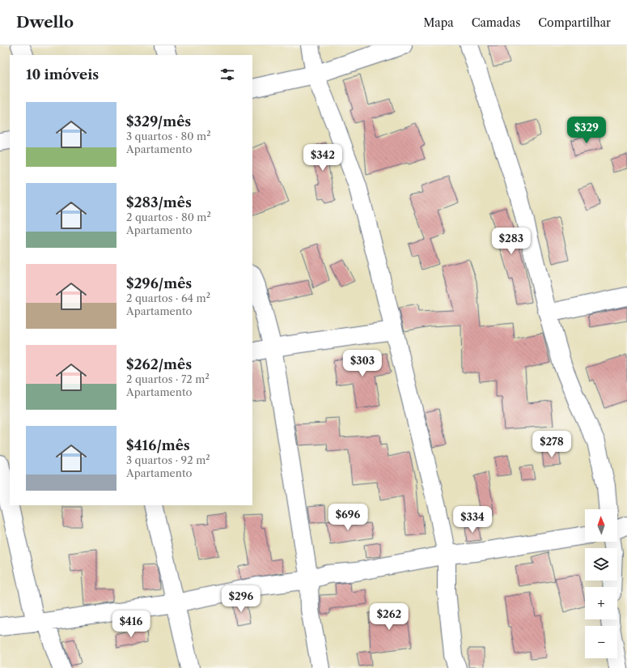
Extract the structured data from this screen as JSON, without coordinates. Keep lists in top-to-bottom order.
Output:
{
  "north": "top",
  "page": {
    "header": "Dwello",
    "nav": ["Mapa", "Camadas", "Compartilhar"],
    "heading": "10 imóveis",
    "list": [
      {
        "name": "$329/mês",
        "note": "3 quartos · 80 m² · Apartamento"
      },
      {
        "name": "$283/mês",
        "note": "2 quartos · 80 m² · Apartamento"
      },
      {
        "name": "$296/mês",
        "note": "2 quartos · 64 m² · Apartamento"
      },
      {
        "name": "$262/mês",
        "note": "2 quartos · 72 m² · Apartamento"
      },
      {
        "name": "$416/mês",
        "note": "3 quartos · 92 m² · Apartamento"
      }
    ],
    "price": [
      "$329",
      "$342",
      "$283",
      "$303",
      "$278",
      "$696",
      "$334",
      "$296",
      "$262",
      "$416"
    ],
    "map_buttons": ["+", "−"]
  }
}
